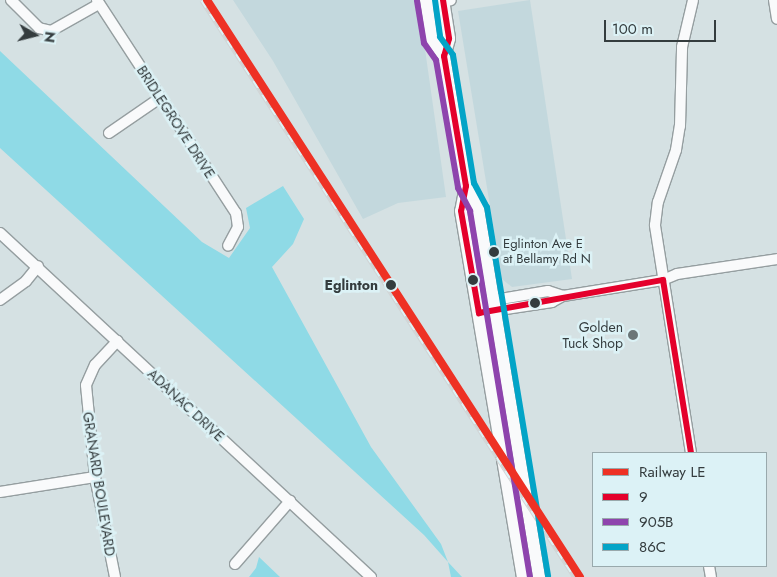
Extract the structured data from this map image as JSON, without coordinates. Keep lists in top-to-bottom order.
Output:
{
  "streets": {
    "street": ["BRIDLEGROVE DRIVE", "ADANAC DRIVE", "GRANARD BOULEVARD"]
  },
  "crossings": [
    ["ADANAC DRIVE", "GRANARD BOULEVARD"]
  ],
  "places": ["Eglinton Ave E at Bellamy Rd N", "Eglinton", "Golden Tuck Shop"],
  "lines": [
    "rail line LE",
    "transit line 9",
    "transit line 86C",
    "transit line 905B"
  ],
  "legend": [
    "Railway LE",
    "9",
    "905B",
    "86C"
  ],
  "scale_bar": "100 m",
  "north": "right"
}
